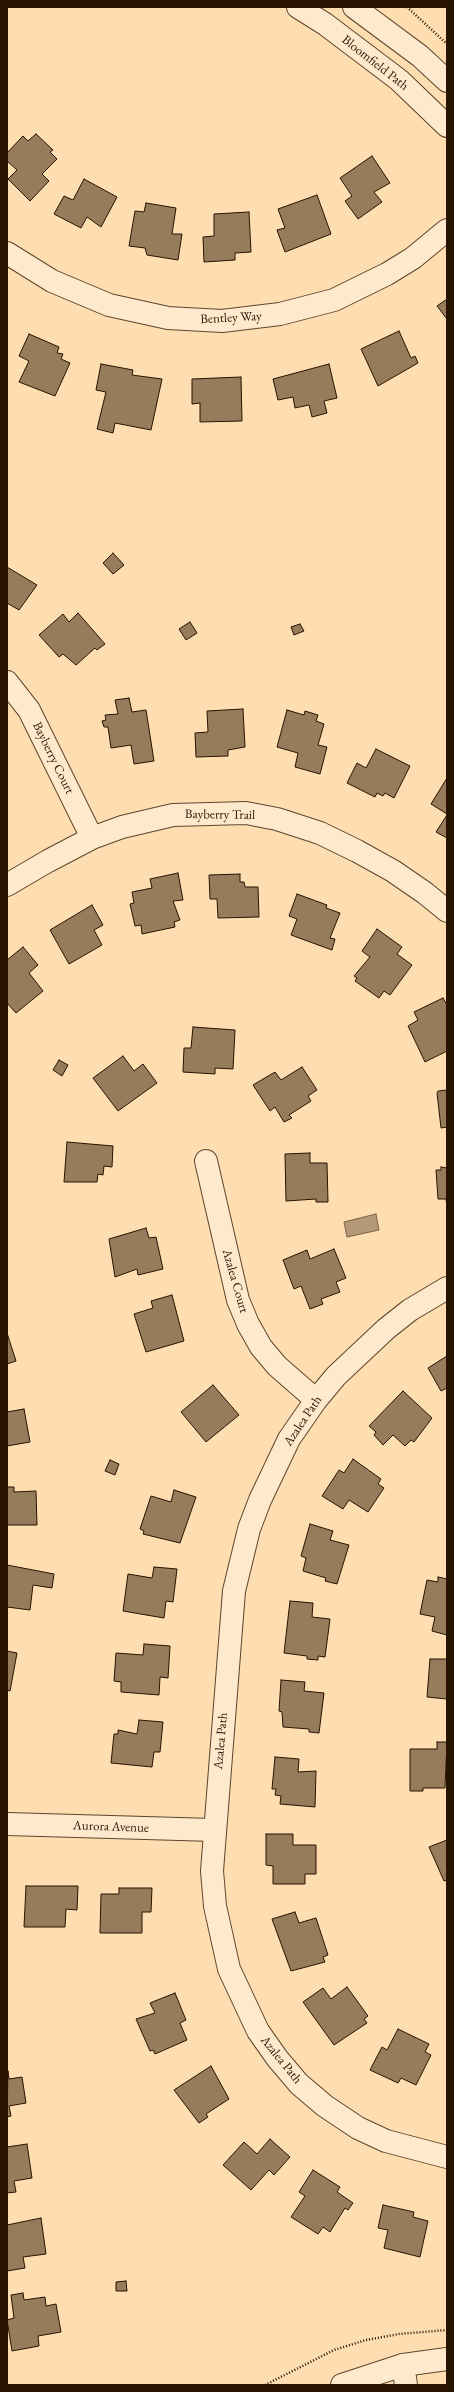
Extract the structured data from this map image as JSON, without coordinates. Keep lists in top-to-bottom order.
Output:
{
  "streets": {
    "street": [
      "Bloomfield Path",
      "Bentley Way",
      "Bayberry Court",
      "Bayberry Trail",
      "Azalea Court",
      "Azalea Path",
      "Aurora Avenue"
    ]
  },
  "crossings": [
    ["Bayberry Court", "Bayberry Trail"],
    ["Azalea Court", "Azalea Path"],
    ["Azalea Path", "Aurora Avenue"]
  ]
}
